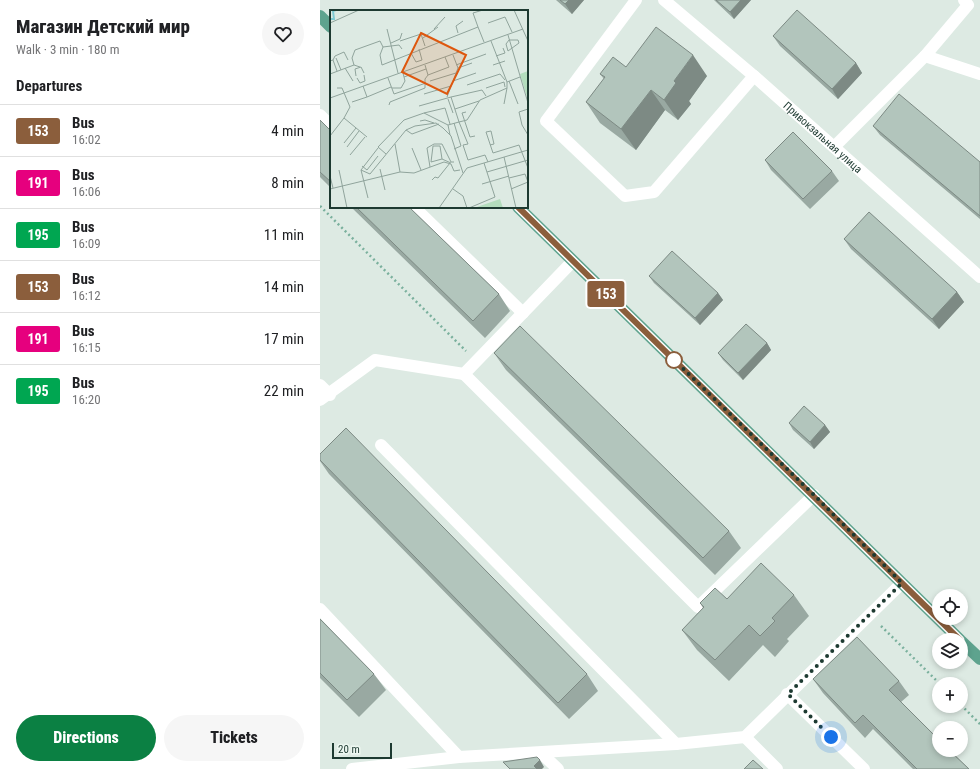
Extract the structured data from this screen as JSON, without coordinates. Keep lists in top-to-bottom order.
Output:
{
  "streets": {
    "street": ["Привокзальная улица"]
  },
  "lines": ["bus line 153"],
  "scale_bar": "20 m",
  "page": {
    "heading": [
      ["Магазин Детский мир", "Walk · 3 min · 180 m"],
      "Departures"
    ],
    "on_map": "153",
    "list": [
      {
        "mark": "153",
        "name": "Bus",
        "note": "16:02",
        "value": "4 min"
      },
      {
        "mark": "191",
        "name": "Bus",
        "note": "16:06",
        "value": "8 min"
      },
      {
        "mark": "195",
        "name": "Bus",
        "note": "16:09",
        "value": "11 min"
      },
      {
        "mark": "153",
        "name": "Bus",
        "note": "16:12",
        "value": "14 min"
      },
      {
        "mark": "191",
        "name": "Bus",
        "note": "16:15",
        "value": "17 min"
      },
      {
        "mark": "195",
        "name": "Bus",
        "note": "16:20",
        "value": "22 min"
      }
    ],
    "map_buttons": ["+", "−"],
    "buttons": ["Directions", "Tickets"],
    "scale": "20 m"
  }
}
